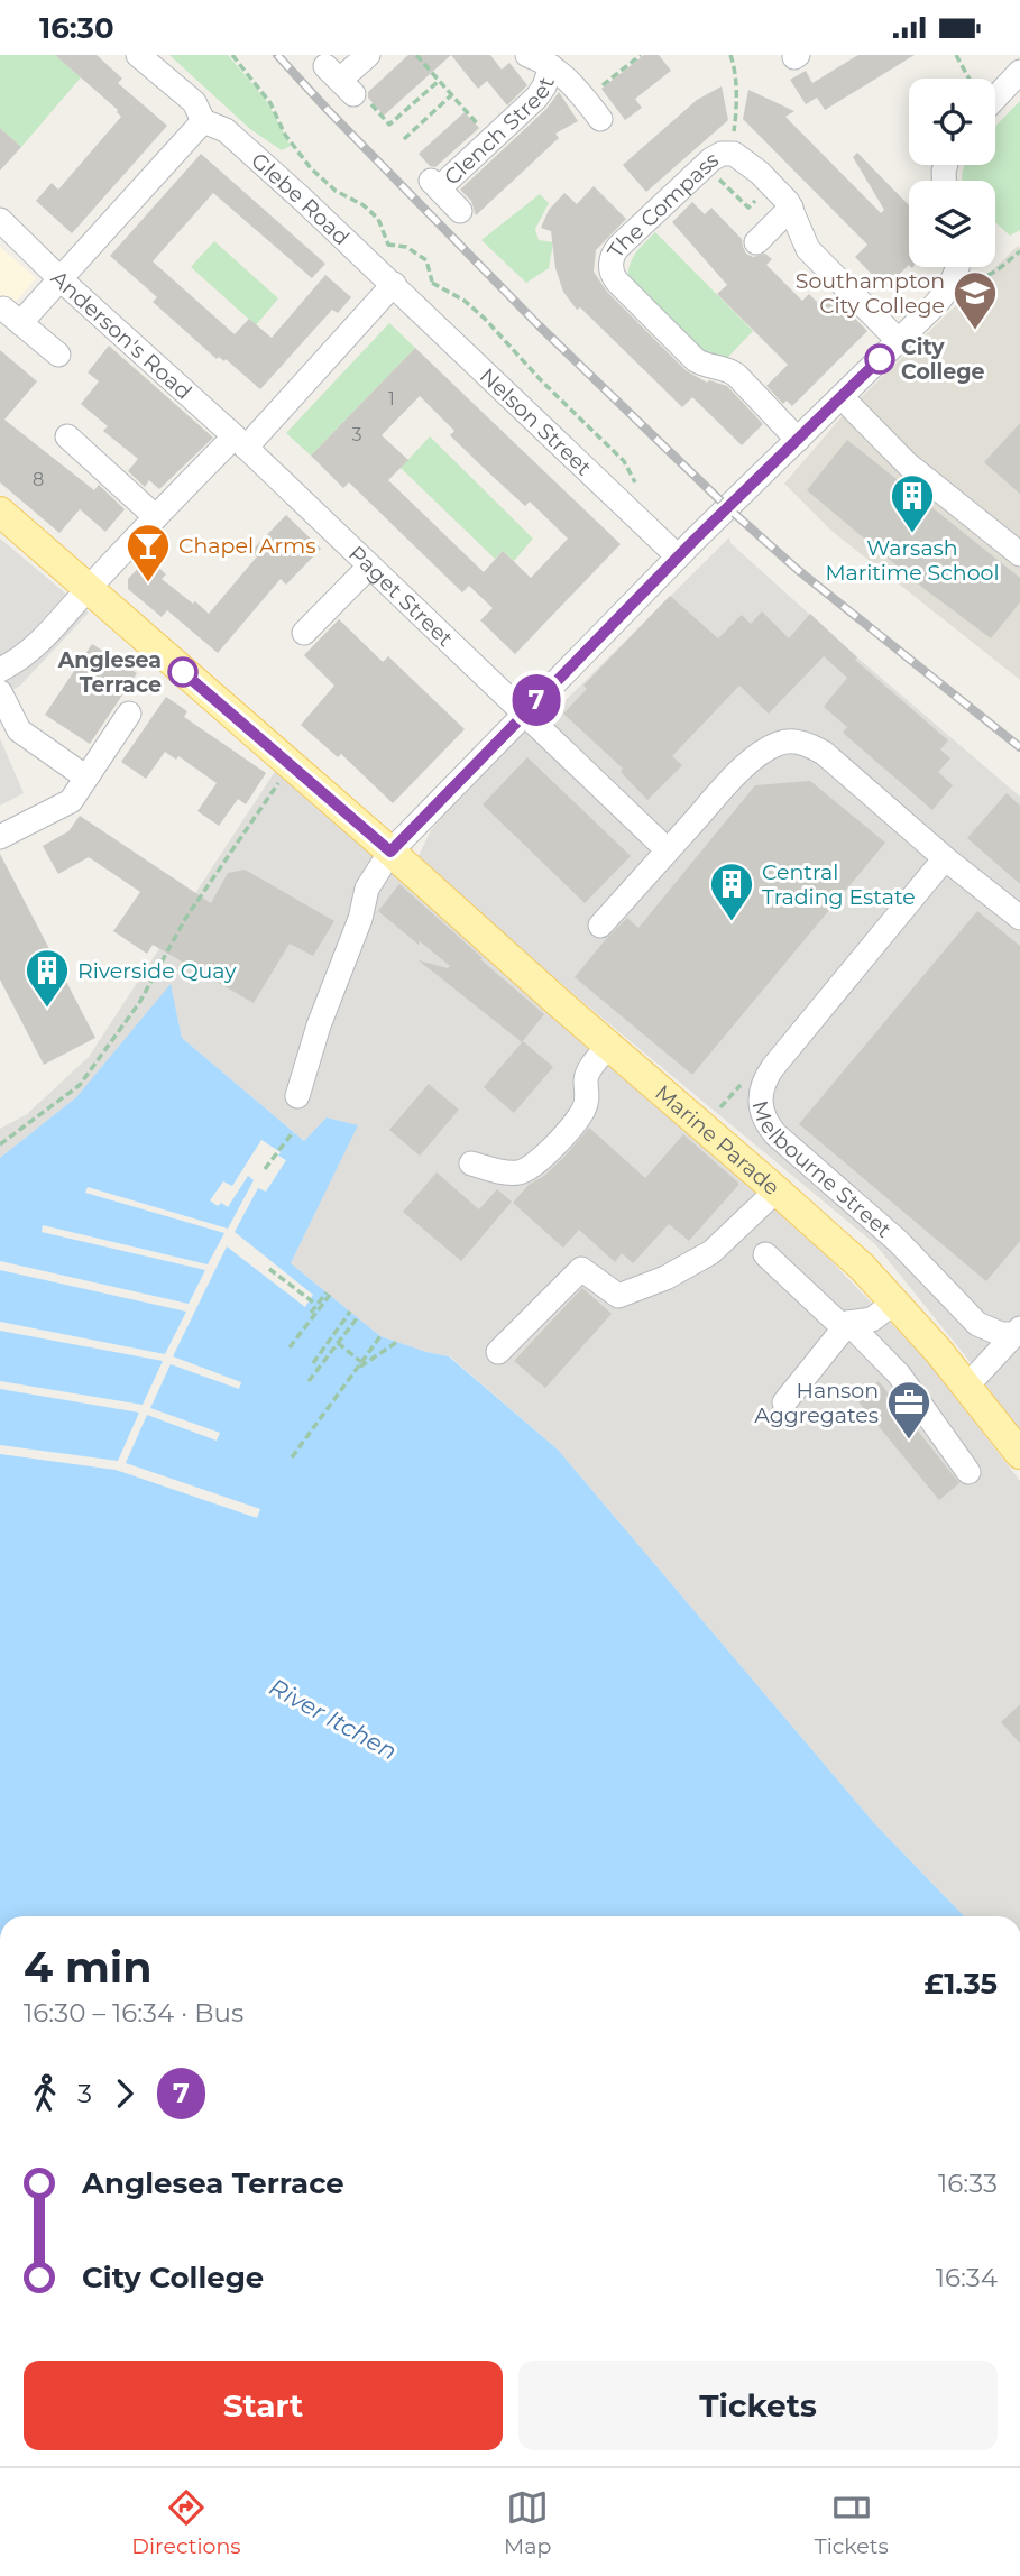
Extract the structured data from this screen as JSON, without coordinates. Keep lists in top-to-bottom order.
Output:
{
  "streets": {
    "main road": ["Marine Parade"],
    "street": [
      "Clench Street",
      "Glebe Road",
      "The Compass",
      "Anderson's Road",
      "Nelson Street",
      "Paget Street",
      "Melbourne Street"
    ]
  },
  "crossings": [
    ["Glebe Road", "Nelson Street"],
    ["Anderson's Road", "Paget Street"],
    ["Marine Parade", "Melbourne Street"]
  ],
  "water": ["River Itchen"],
  "places": {
    "school or university": ["Southampton City College"],
    "other": ["City College", "Anglesea Terrace"],
    "building": ["Warsash Maritime School", "Central Trading Estate", "Riverside Quay"],
    "bar": ["Chapel Arms"],
    "office": ["Hanson Aggregates"]
  },
  "lines": ["bus line 7"],
  "house_numbers": ["1", "3", "8"],
  "page": {
    "status": "16:30",
    "on_map": "7",
    "heading": ["4 min", "16:30 – 16:34 · Bus", "£1.35"],
    "legs": ["3", "7"],
    "list": [
      {
        "name": "Anglesea Terrace",
        "value": "16:33"
      },
      {
        "name": "City College",
        "value": "16:34"
      }
    ],
    "buttons": ["Start", "Tickets"],
    "tabs": ["Directions", "Map", "Tickets"]
  }
}
